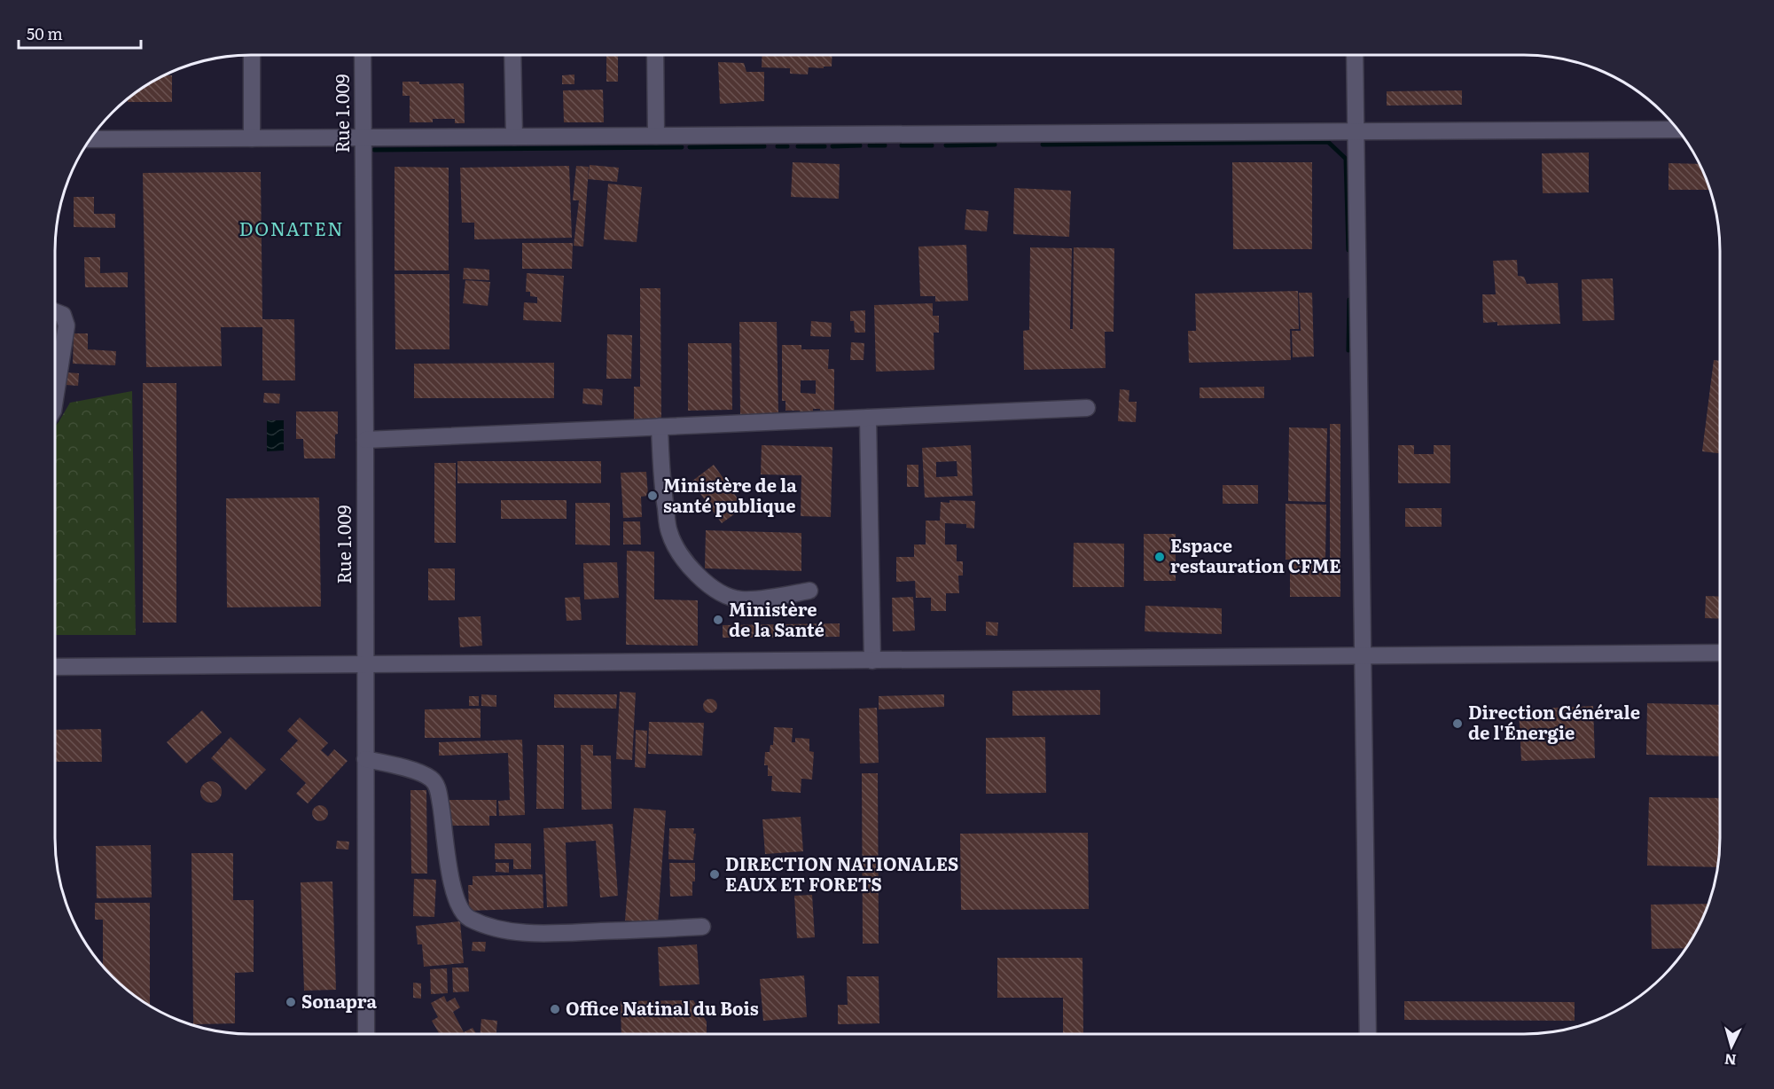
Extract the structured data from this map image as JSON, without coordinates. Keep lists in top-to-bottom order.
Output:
{
  "streets": {
    "street": ["Rue 1.009"]
  },
  "districts": ["DONATEN"],
  "places": [
    "Ministère de la santé publique",
    "Espace restauration CFME",
    "Ministère de la Santé",
    "Direction Générale de l'Énergie",
    "DIRECTION NATIONALES EAUX ET FORETS",
    "Sonapra",
    "Office Natinal du Bois"
  ],
  "scale_bar": "50 m",
  "north": "bottom"
}
